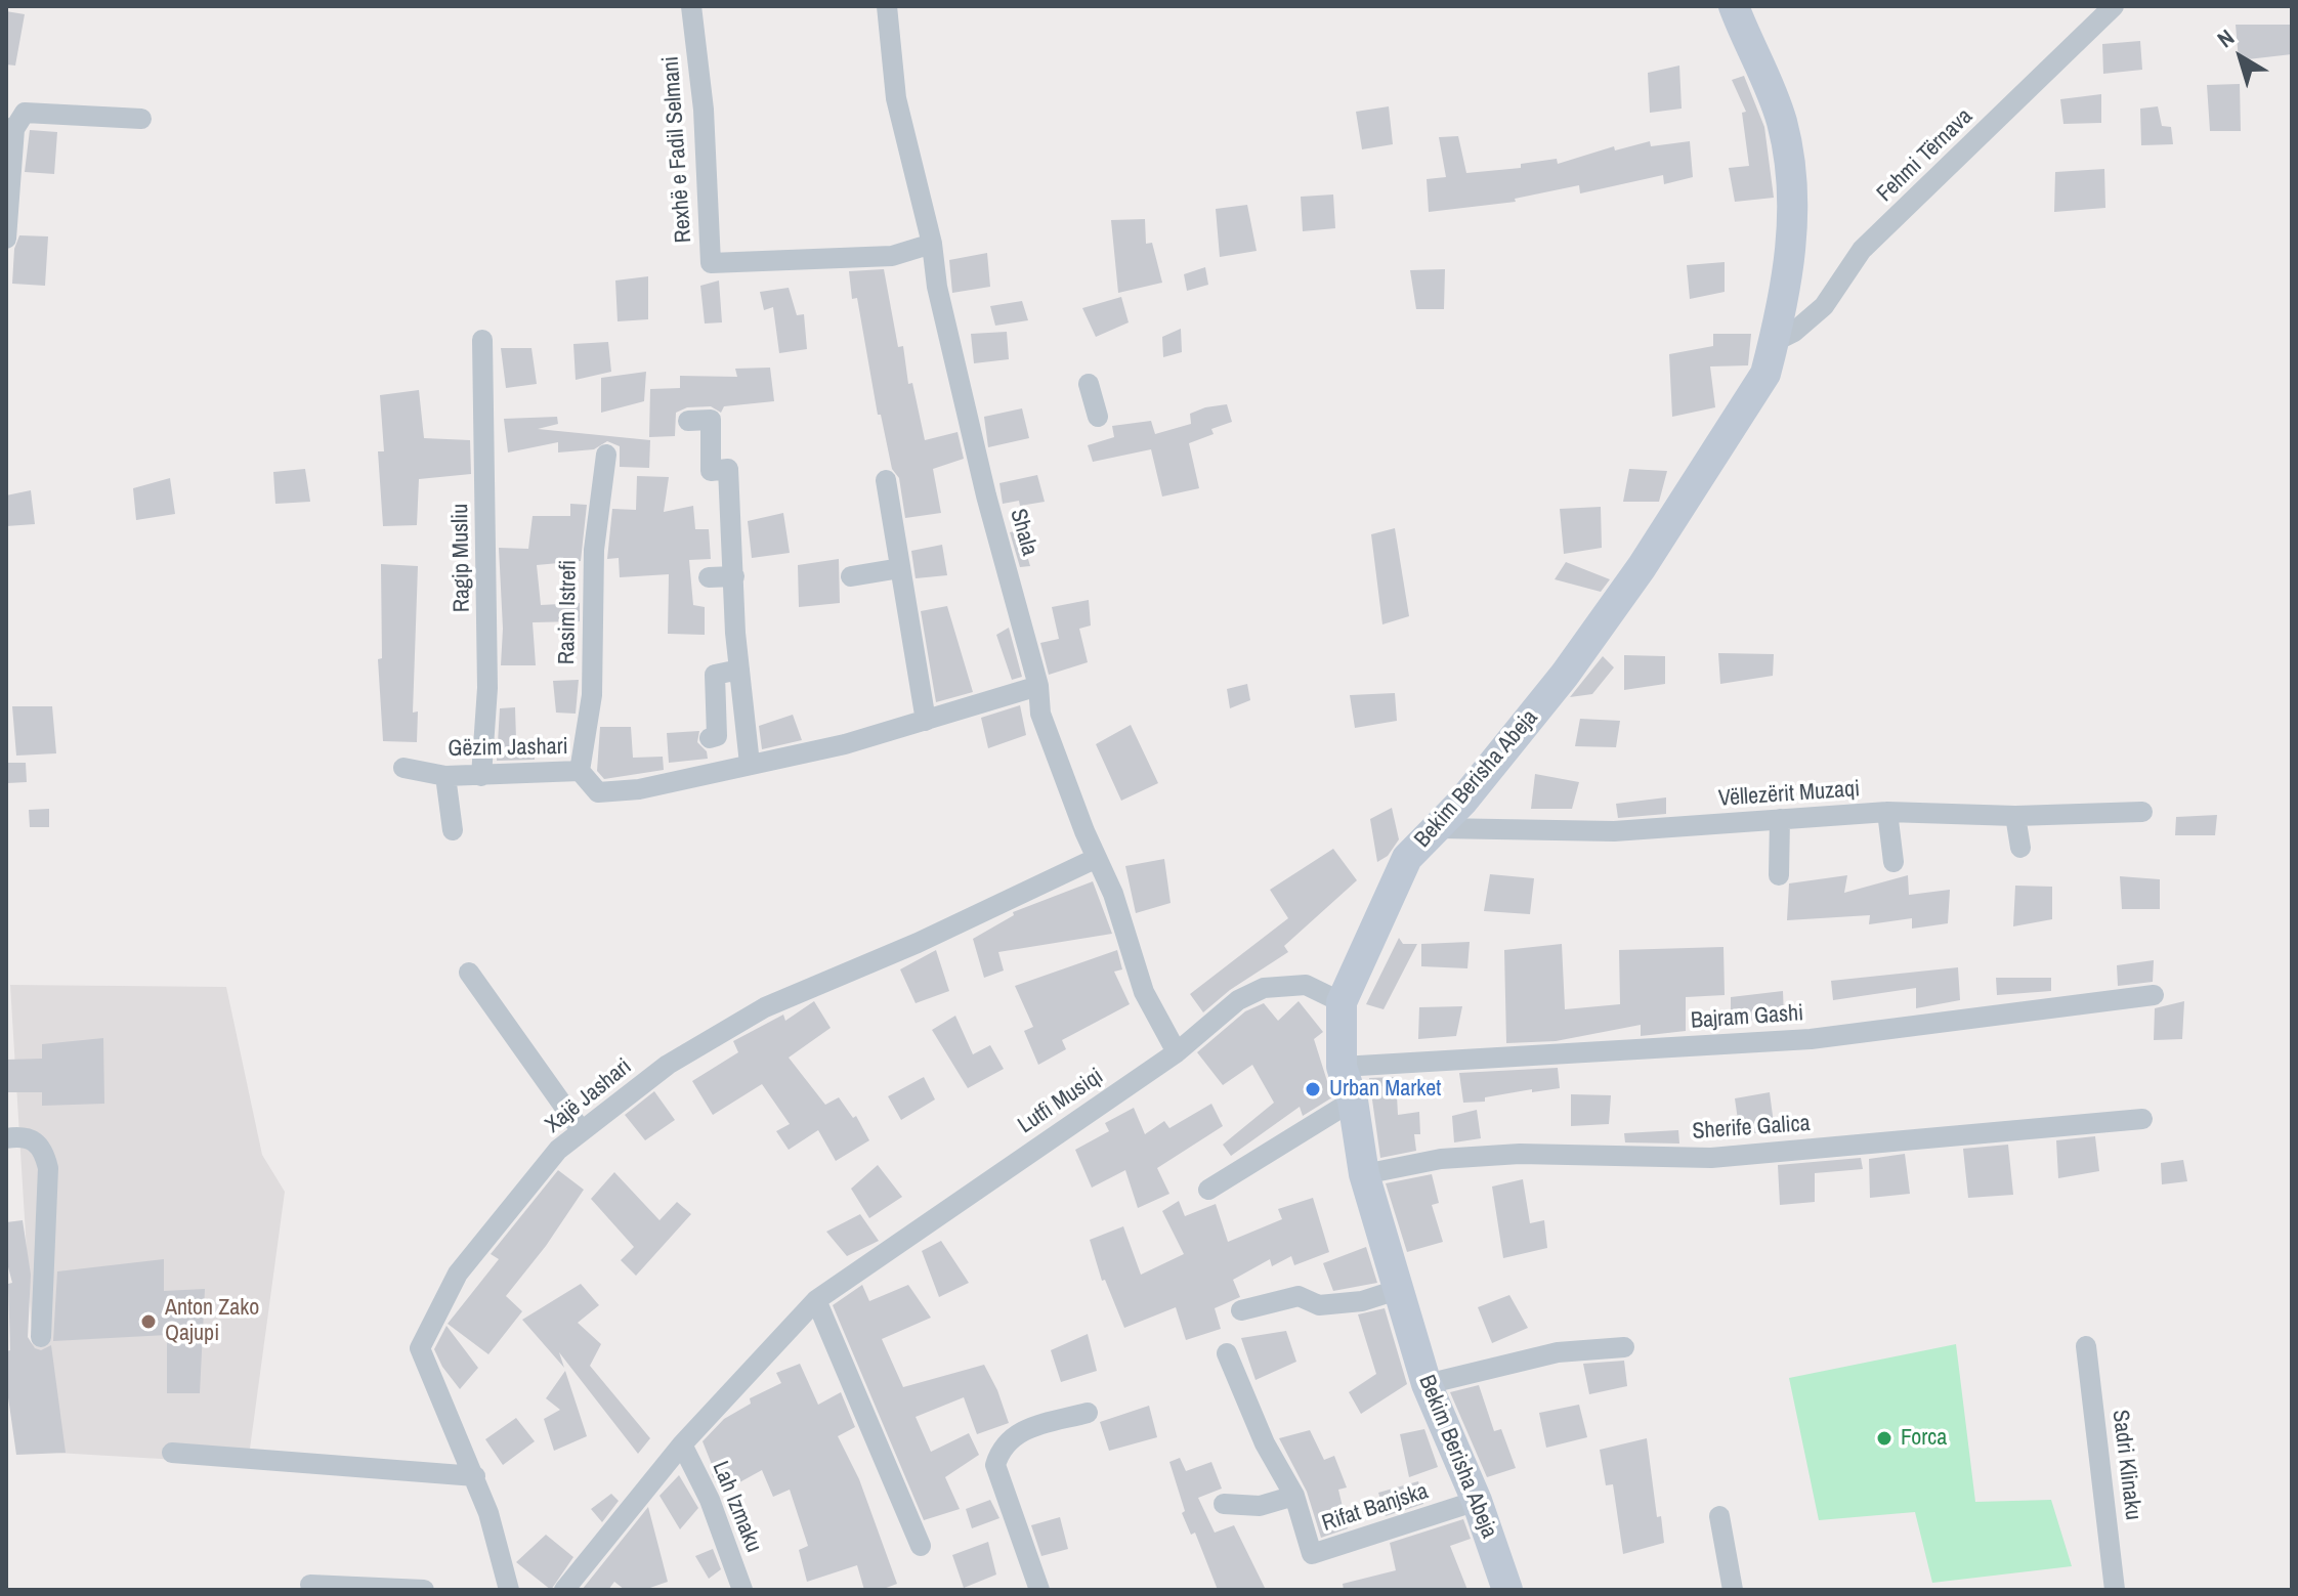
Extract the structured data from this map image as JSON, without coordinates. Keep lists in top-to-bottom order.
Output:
{
  "streets": {
    "street": [
      "Rexhë e Fadil Selmani",
      "Fehmi Tërnava",
      "Shala",
      "Ragip Musliu",
      "Rasim Istrefi",
      "Gëzim Jashari",
      "Bekim Berisha Abeja",
      "Vëllezërit Muzaqi",
      "Bajram Gashi",
      "Xajë Jashari",
      "Lutfi Musiqi",
      "Sherife Galica",
      "Sadri Klinaku",
      "Lah Izmaku",
      "Rifat Banjska"
    ]
  },
  "crossings": [
    ["Rexhë e Fadil Selmani", "Shala"],
    ["Fehmi Tërnava", "Bekim Berisha Abeja"],
    ["Shala", "Gëzim Jashari"],
    ["Shala", "Xajë Jashari"],
    ["Shala", "Lutfi Musiqi"],
    ["Ragip Musliu", "Gëzim Jashari"],
    ["Rasim Istrefi", "Gëzim Jashari"],
    ["Bekim Berisha Abeja", "Vëllezërit Muzaqi"],
    ["Bekim Berisha Abeja", "Bajram Gashi"],
    ["Bekim Berisha Abeja", "Lutfi Musiqi"],
    ["Bekim Berisha Abeja", "Sherife Galica"],
    ["Bekim Berisha Abeja", "Rifat Banjska"],
    ["Lutfi Musiqi", "Lah Izmaku"]
  ],
  "places": ["Urban Market", "Anton Zako Qajupi", "Forca"],
  "north": "top left"
}
